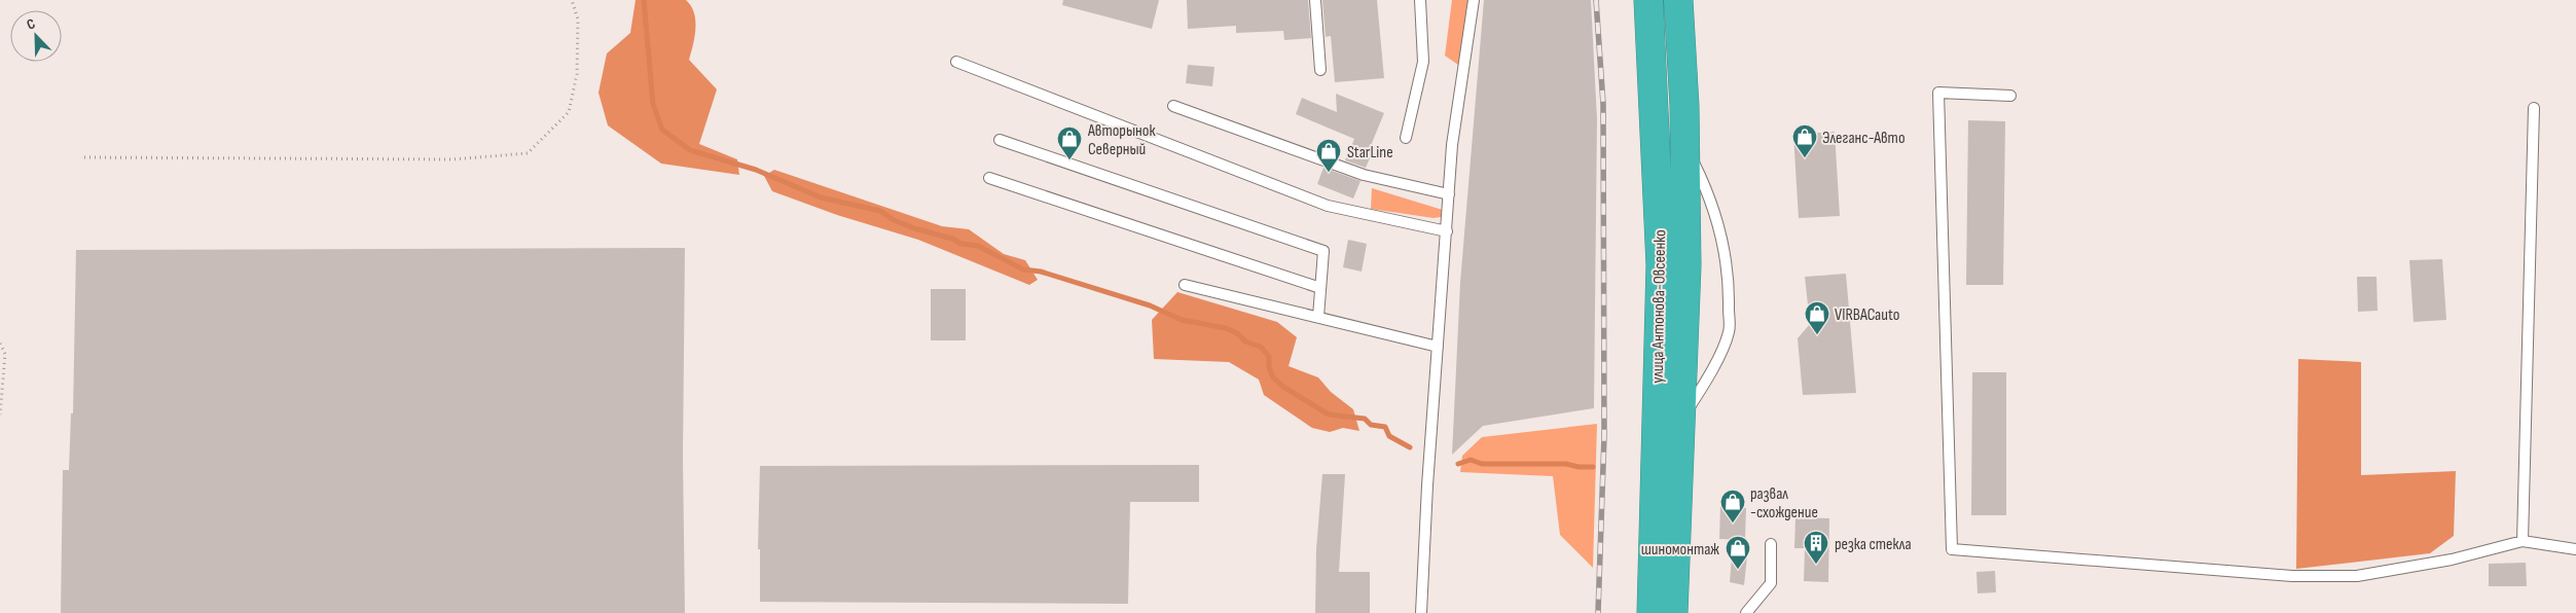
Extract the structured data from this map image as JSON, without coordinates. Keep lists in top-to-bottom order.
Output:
{
  "streets": {
    "highway": ["улица Антонова-Овсеенко"]
  },
  "places": {
    "shop": [
      "Элеганс-Авто",
      "Авторынок Северный",
      "StarLine",
      "VIRBACauto",
      "развал -схождение",
      "шиномонтаж"
    ],
    "building": ["резка стекла"]
  },
  "north": "top left"
}
